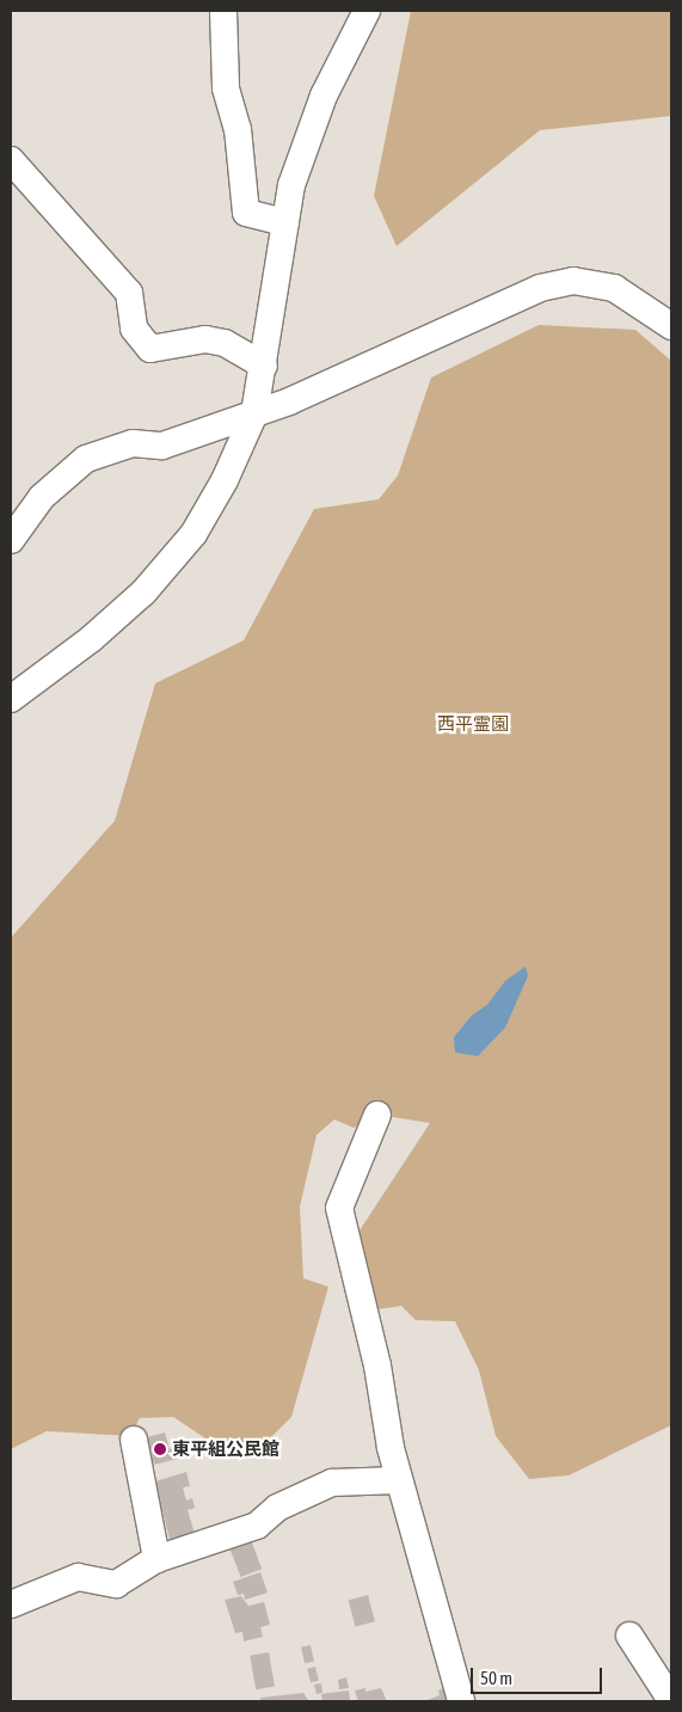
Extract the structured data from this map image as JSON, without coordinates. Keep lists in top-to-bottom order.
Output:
{
  "parks": ["西平霊園"],
  "places": ["東平組公民館"],
  "scale_bar": "50 m"
}
